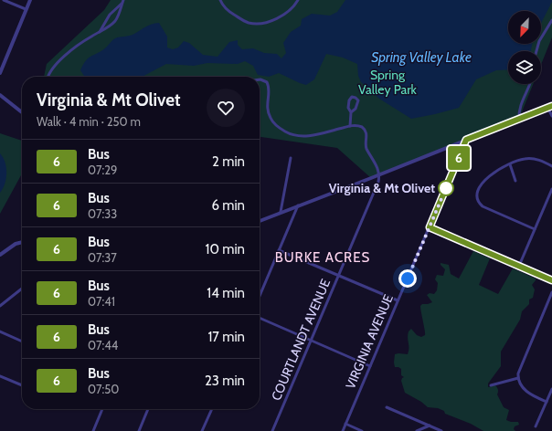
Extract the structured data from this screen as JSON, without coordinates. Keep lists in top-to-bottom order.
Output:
{
  "streets": {
    "street": ["COURTLANDT AVENUE", "VIRGINIA AVENUE"]
  },
  "districts": ["BURKE ACRES"],
  "water": ["Spring Valley Lake"],
  "parks": ["Spring Valley Park"],
  "places": ["Virginia & Mt Olivet"],
  "lines": ["bus line 6"],
  "north": "bottom left",
  "page": {
    "on_map": "6",
    "heading": ["Virginia & Mt Olivet", "Walk · 4 min · 250 m"],
    "list": [
      {
        "mark": "6",
        "name": "Bus",
        "note": "07:29",
        "value": "2 min"
      },
      {
        "mark": "6",
        "name": "Bus",
        "note": "07:33",
        "value": "6 min"
      },
      {
        "mark": "6",
        "name": "Bus",
        "note": "07:37",
        "value": "10 min"
      },
      {
        "mark": "6",
        "name": "Bus",
        "note": "07:41",
        "value": "14 min"
      },
      {
        "mark": "6",
        "name": "Bus",
        "note": "07:44",
        "value": "17 min"
      },
      {
        "mark": "6",
        "name": "Bus",
        "note": "07:50",
        "value": "23 min"
      }
    ]
  }
}
